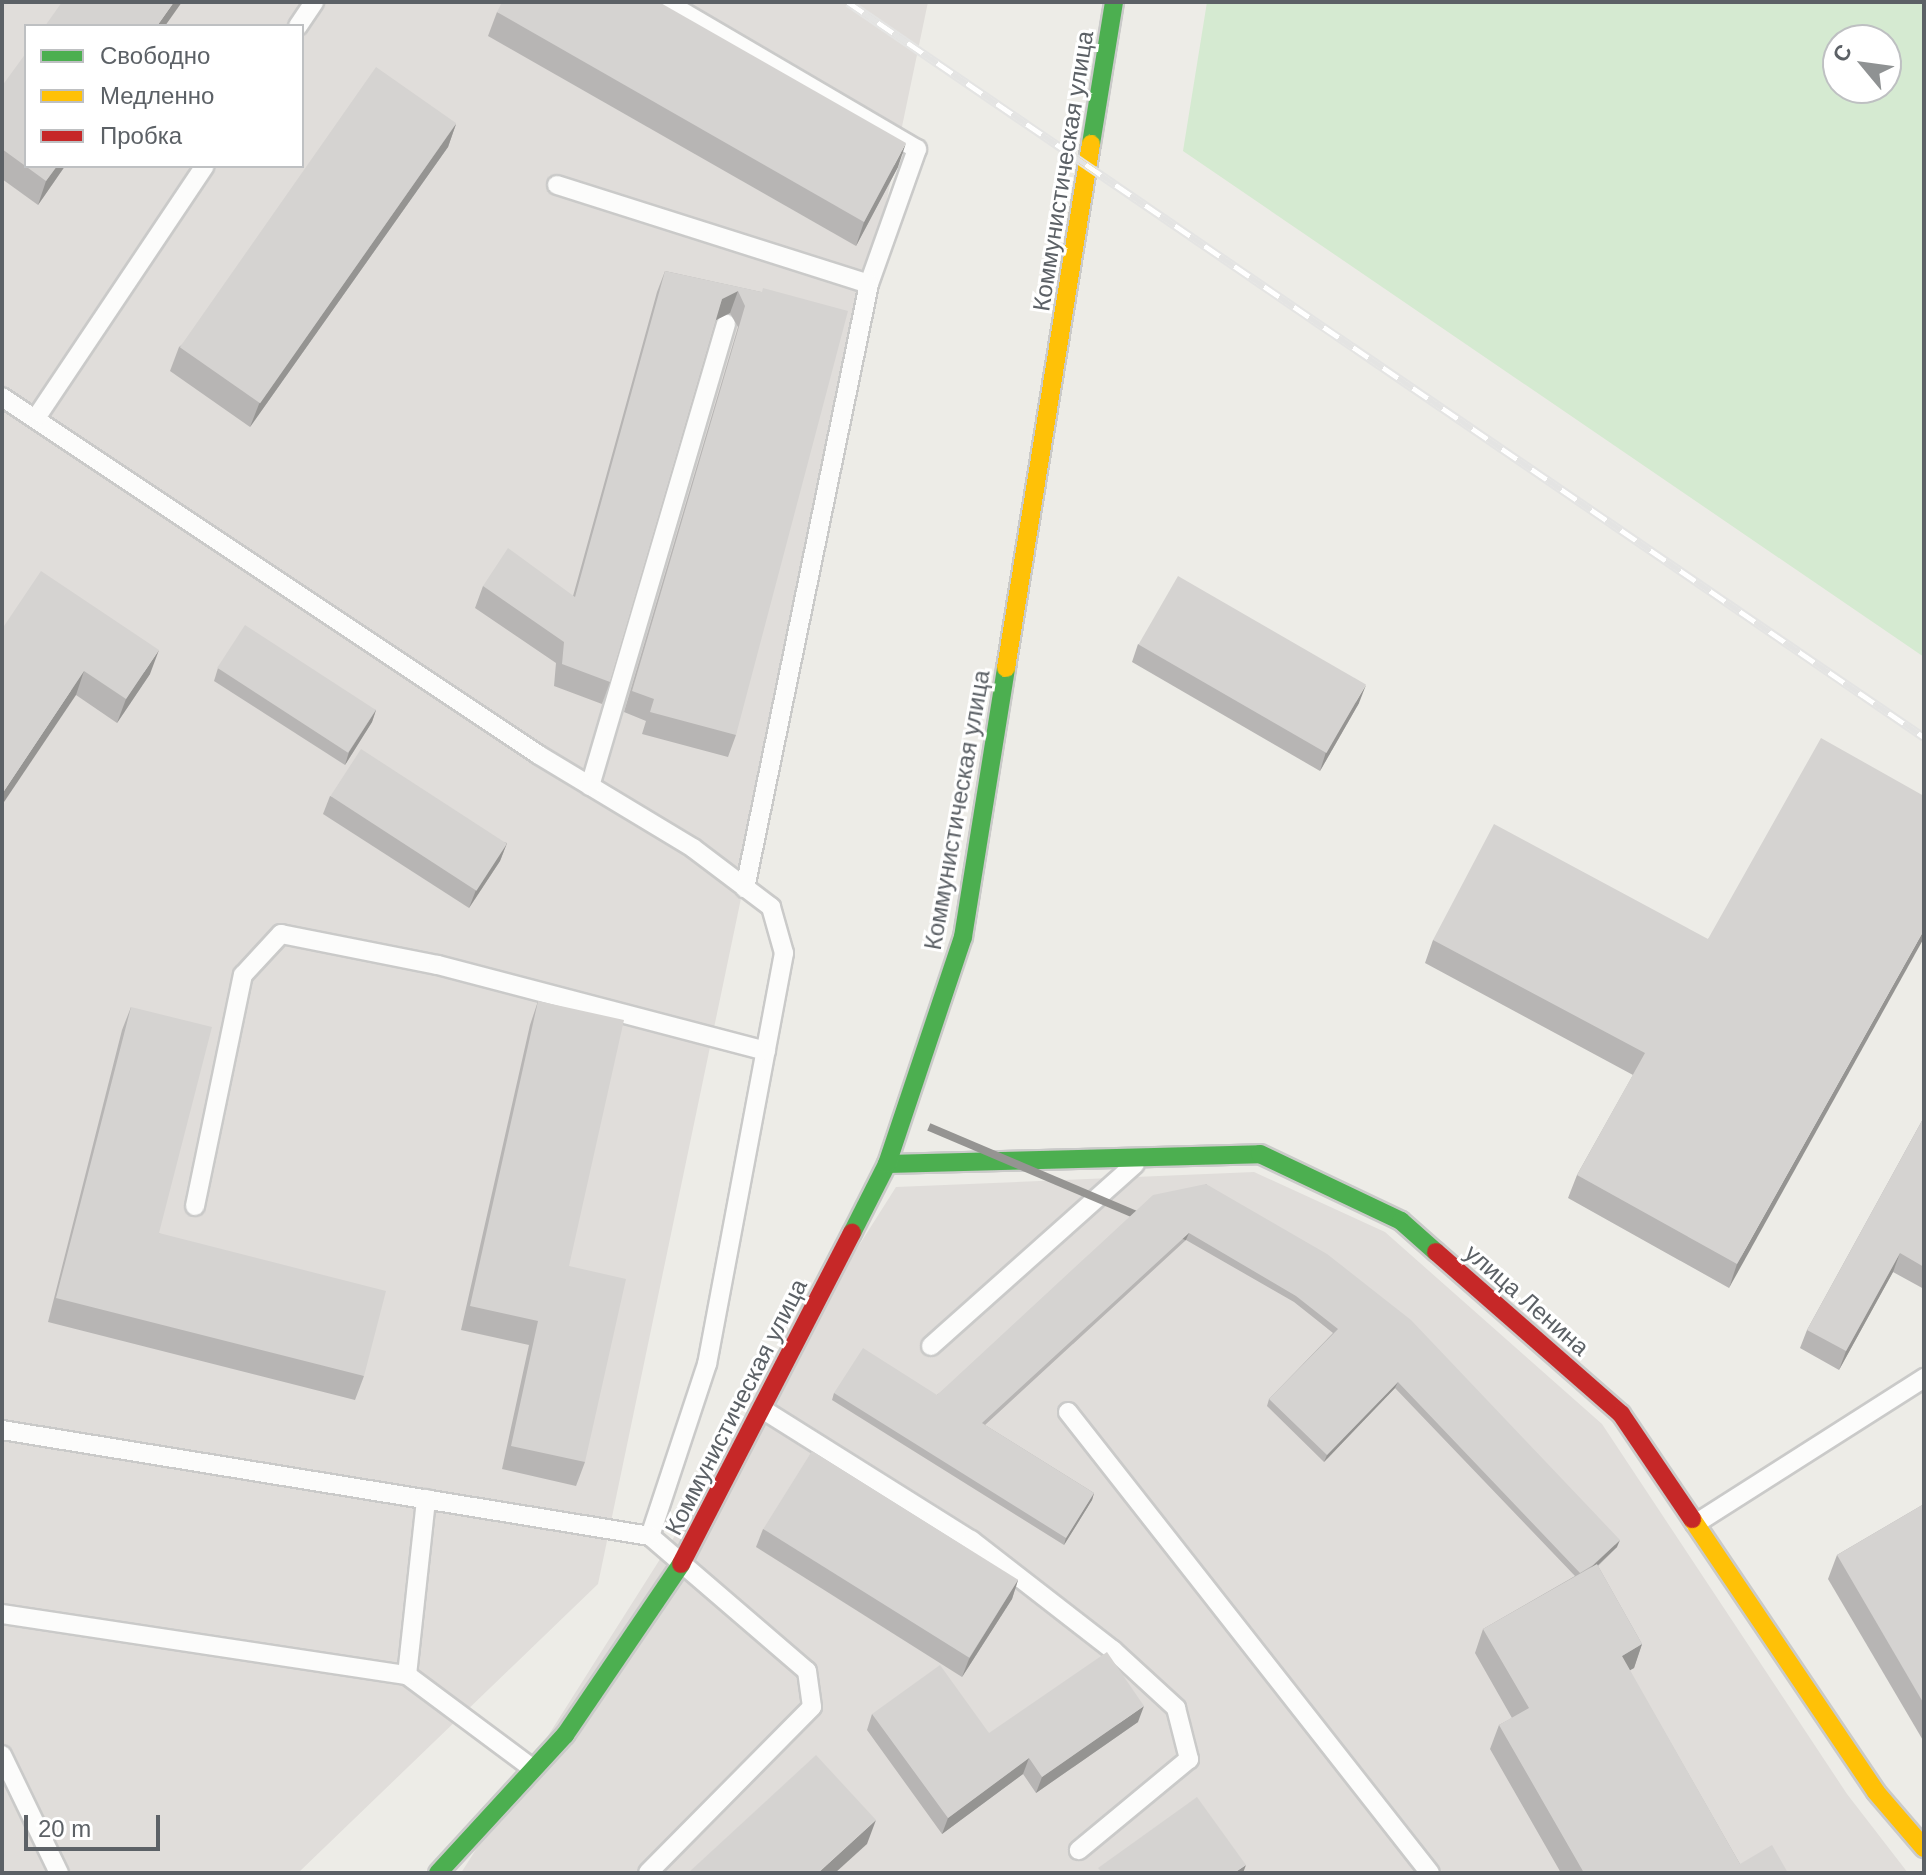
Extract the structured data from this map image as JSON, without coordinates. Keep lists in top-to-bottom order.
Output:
{
  "streets": {
    "main road": ["Коммунистическая улица", "улица Ленина"]
  },
  "crossings": [
    ["Коммунистическая улица", "улица Ленина"]
  ],
  "legend": ["Свободно", "Медленно", "Пробка"],
  "scale_bar": "20 m",
  "north": "top left"
}
